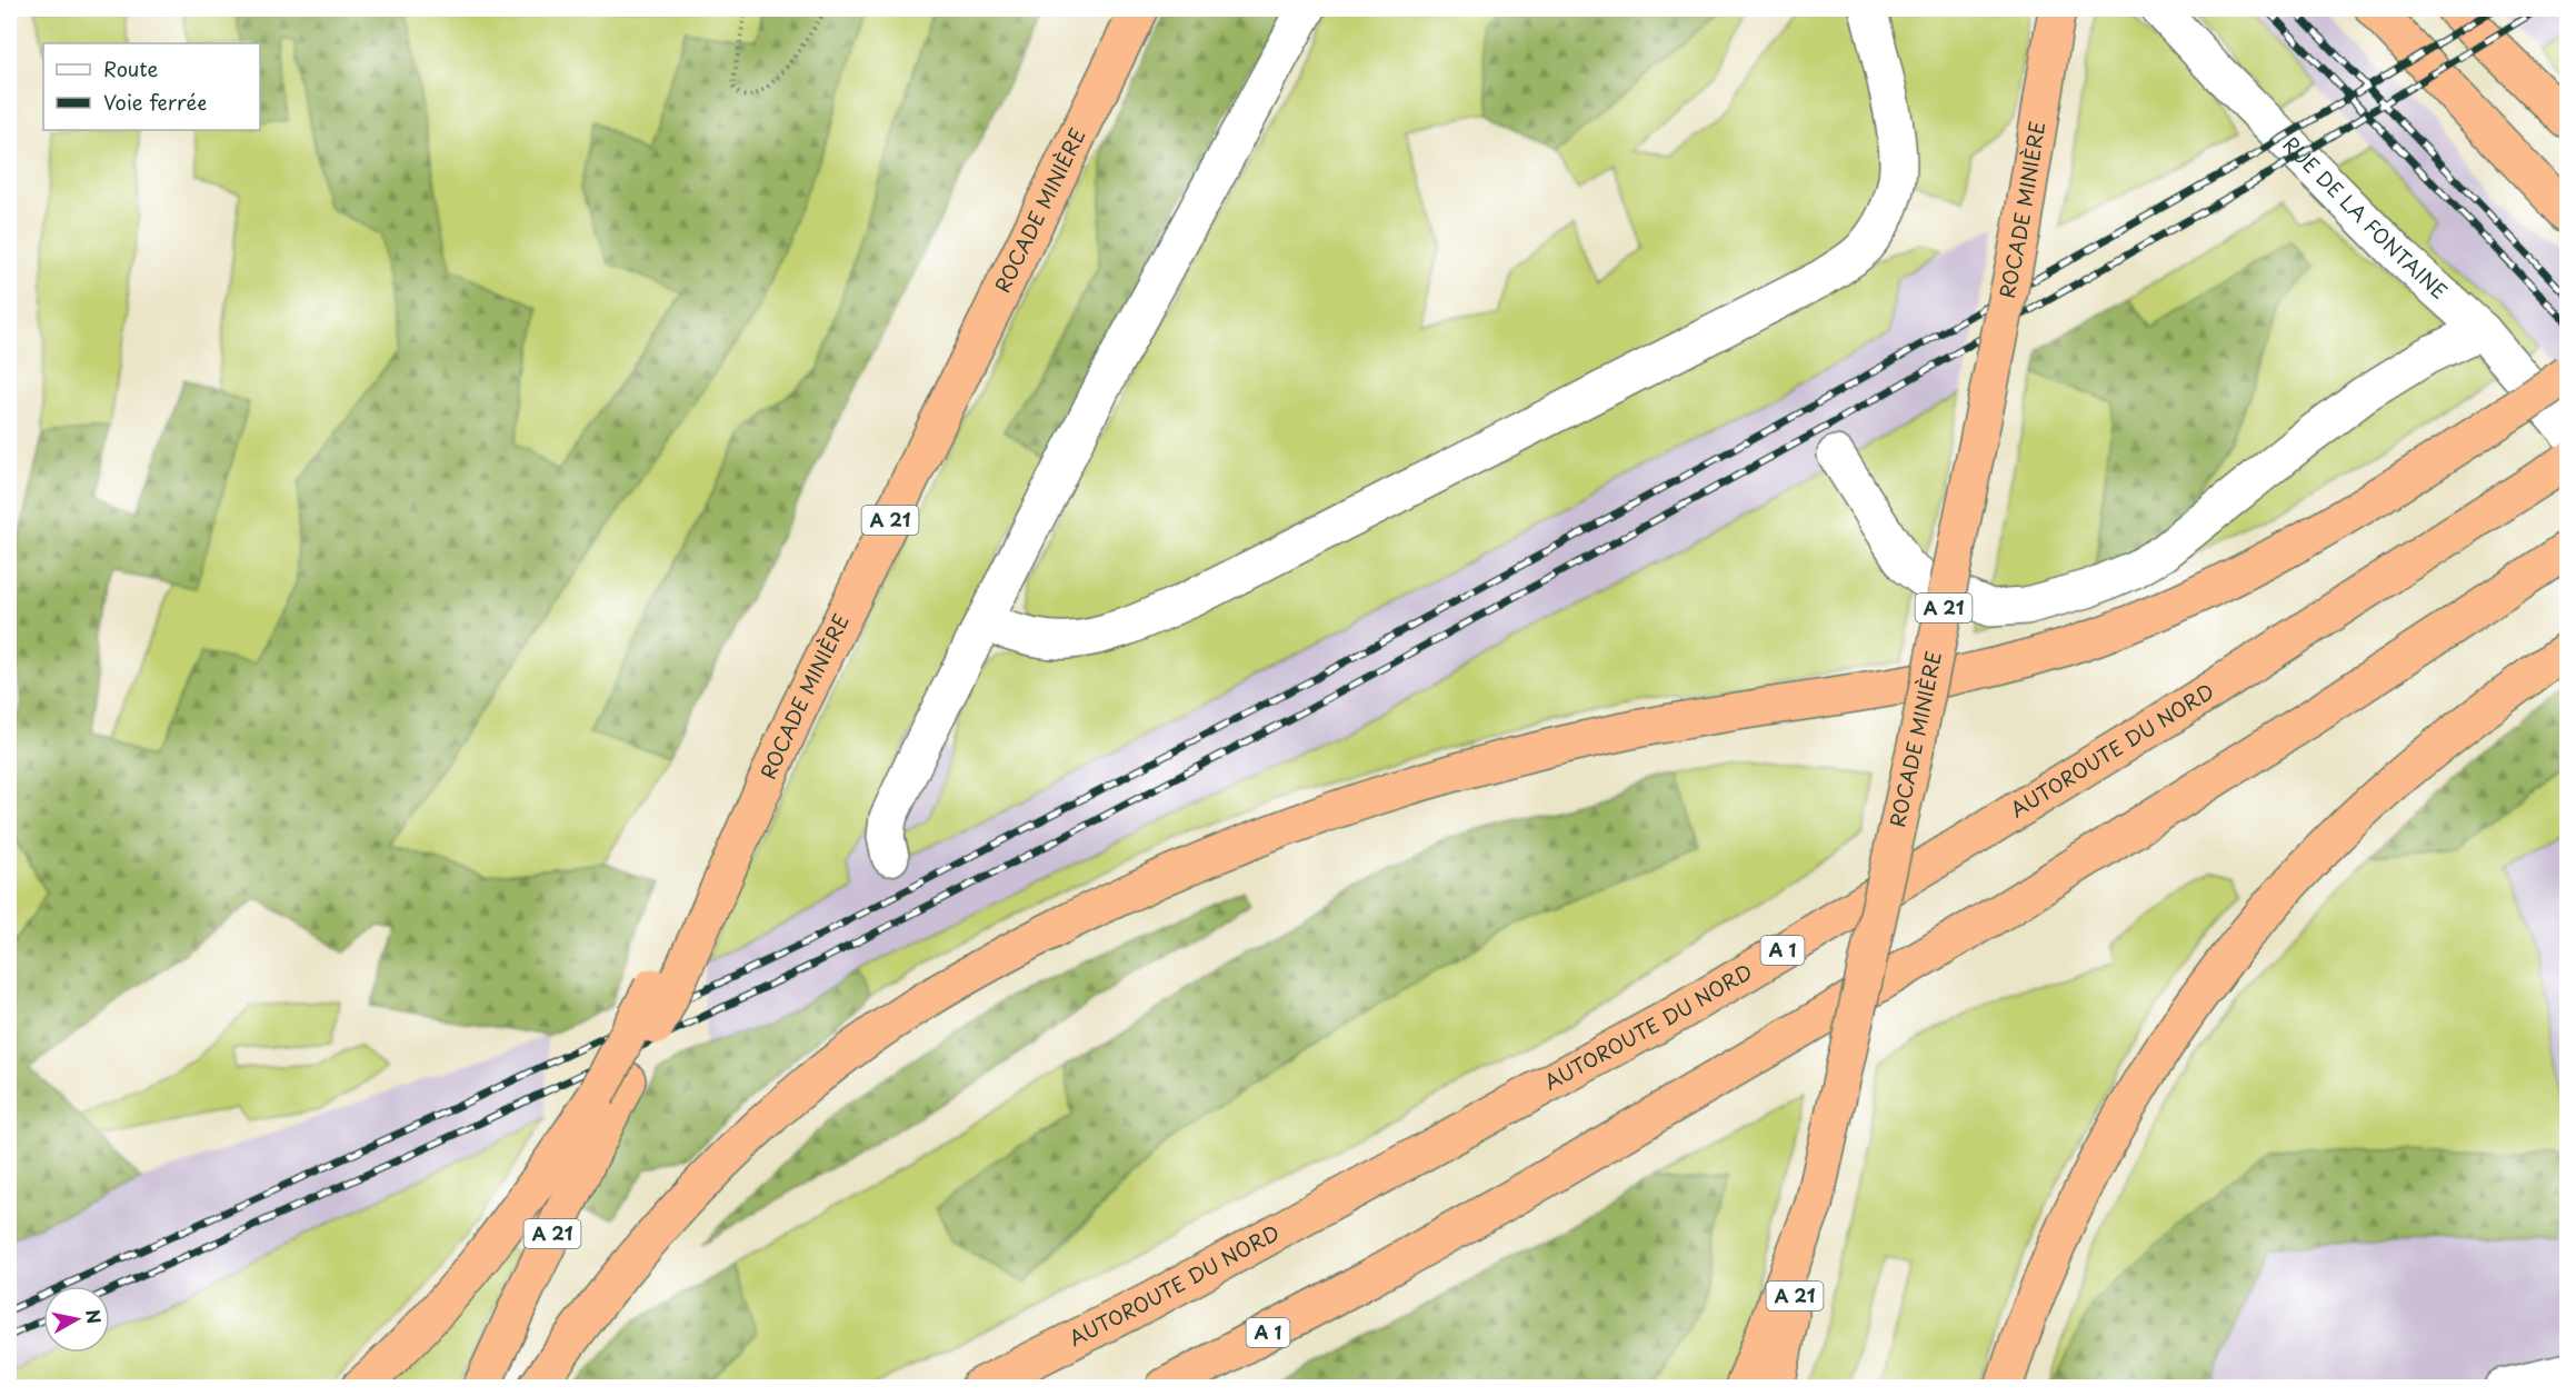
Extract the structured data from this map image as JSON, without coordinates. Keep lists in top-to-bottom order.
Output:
{
  "streets": {
    "highway": [
      "ROCADE MINIÈRE",
      "A 21",
      "AUTOROUTE DU NORD",
      "A 1"
    ],
    "lane": ["RUE DE LA FONTAINE"]
  },
  "legend": ["Route", "Voie ferrée"],
  "north": "right"
}
